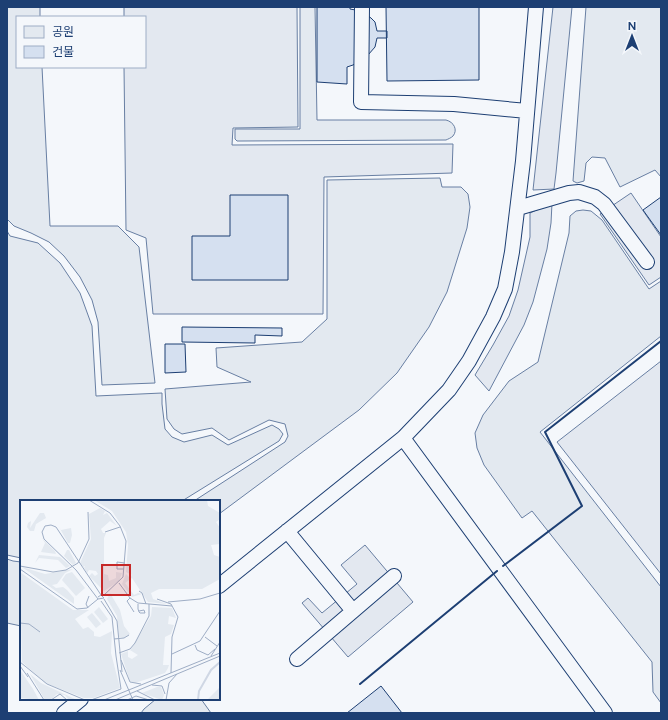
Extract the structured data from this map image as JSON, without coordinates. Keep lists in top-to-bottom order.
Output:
{
  "legend": ["공원", "건물"],
  "north": "top"
}
